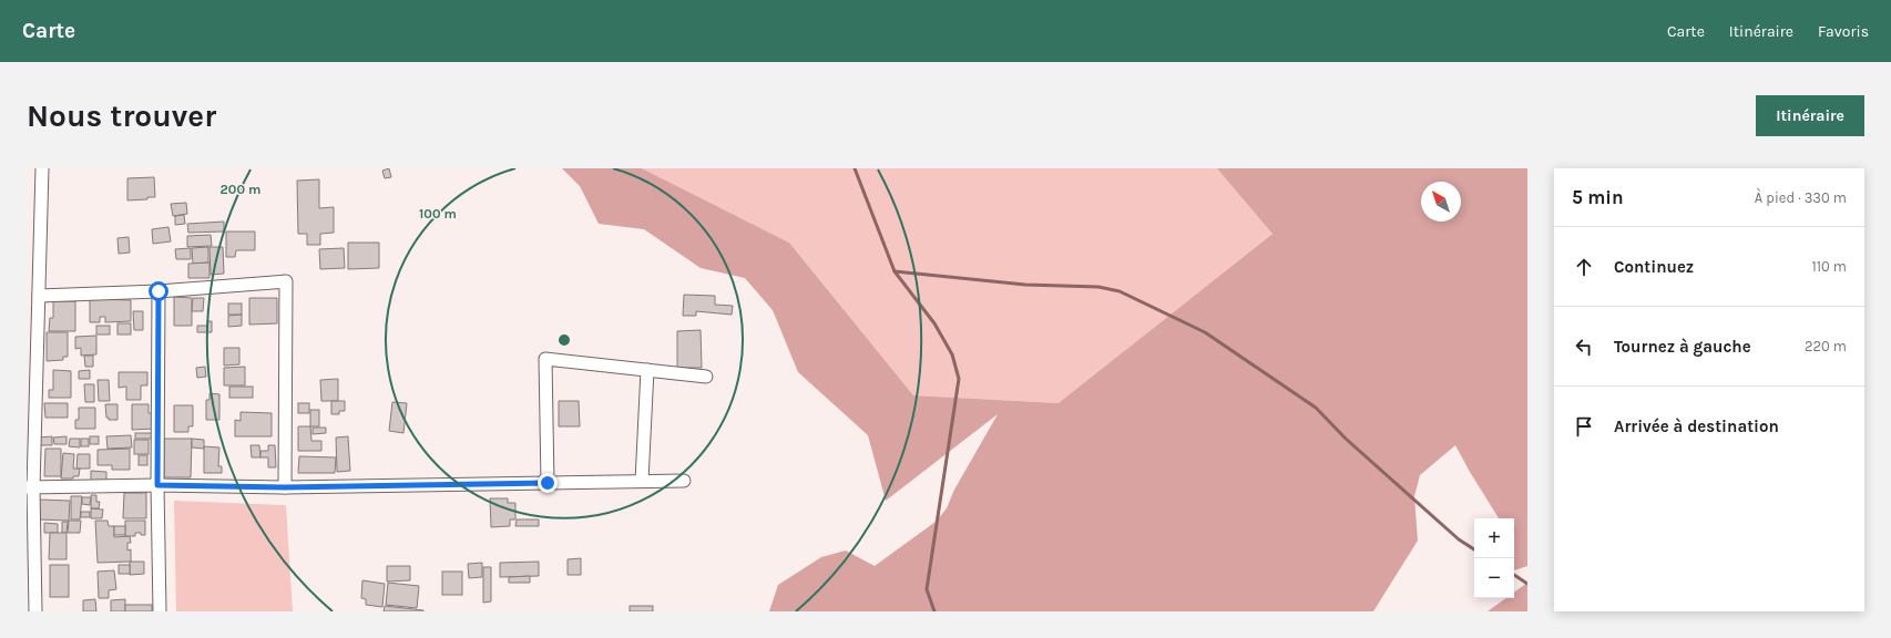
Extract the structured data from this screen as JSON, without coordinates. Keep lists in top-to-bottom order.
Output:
{
  "north": "top left",
  "page": {
    "header": "Carte",
    "nav": ["Carte", "Itinéraire", "Favoris"],
    "buttons": "Itinéraire",
    "title": "Nous trouver",
    "heading": ["5 min", "À pied · 330 m"],
    "list": [
      ["Continuez", "110 m"],
      ["Tournez à gauche", "220 m"],
      "Arrivée à destination"
    ],
    "map_buttons": ["+", "−"]
  },
  "rings": ["200 m", "100 m"]
}
